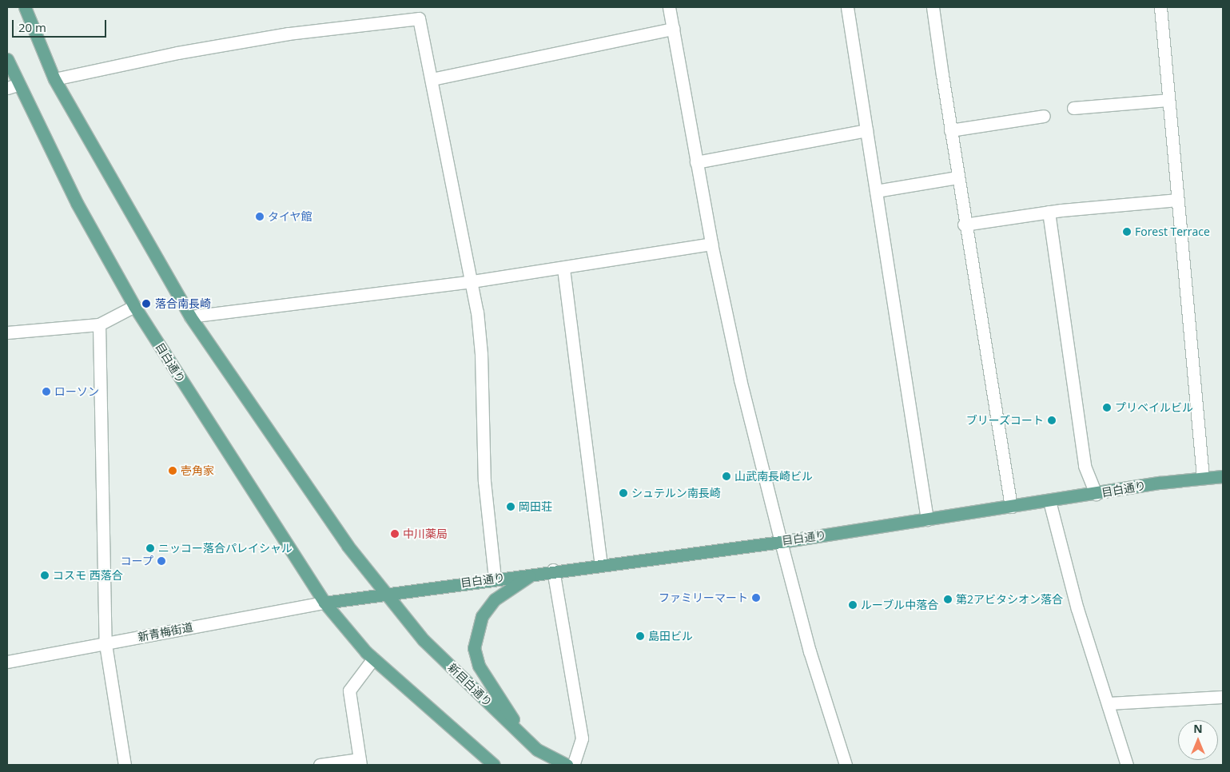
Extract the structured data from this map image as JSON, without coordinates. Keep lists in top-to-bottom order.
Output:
{
  "streets": {
    "main road": ["目白通り", "新目白通り"],
    "street": ["新青梅街道"]
  },
  "crossings": [
    ["目白通り", "新青梅街道"],
    ["目白通り", "新目白通り"]
  ],
  "places": [
    "タイヤ館",
    "Forest Terrace",
    "落合南長崎",
    "ローソン",
    "プリベイルビル",
    "ブリーズコート",
    "壱角家",
    "山武南長崎ビル",
    "シュテルン南長崎",
    "岡田荘",
    "中川薬局",
    "ニッコー落合パレイシャル",
    "コープ",
    "コスモ 西落合",
    "ファミリーマート",
    "第2アビタシオン落合",
    "ルーブル中落合",
    "島田ビル"
  ],
  "scale_bar": "20 m",
  "north": "top"
}
